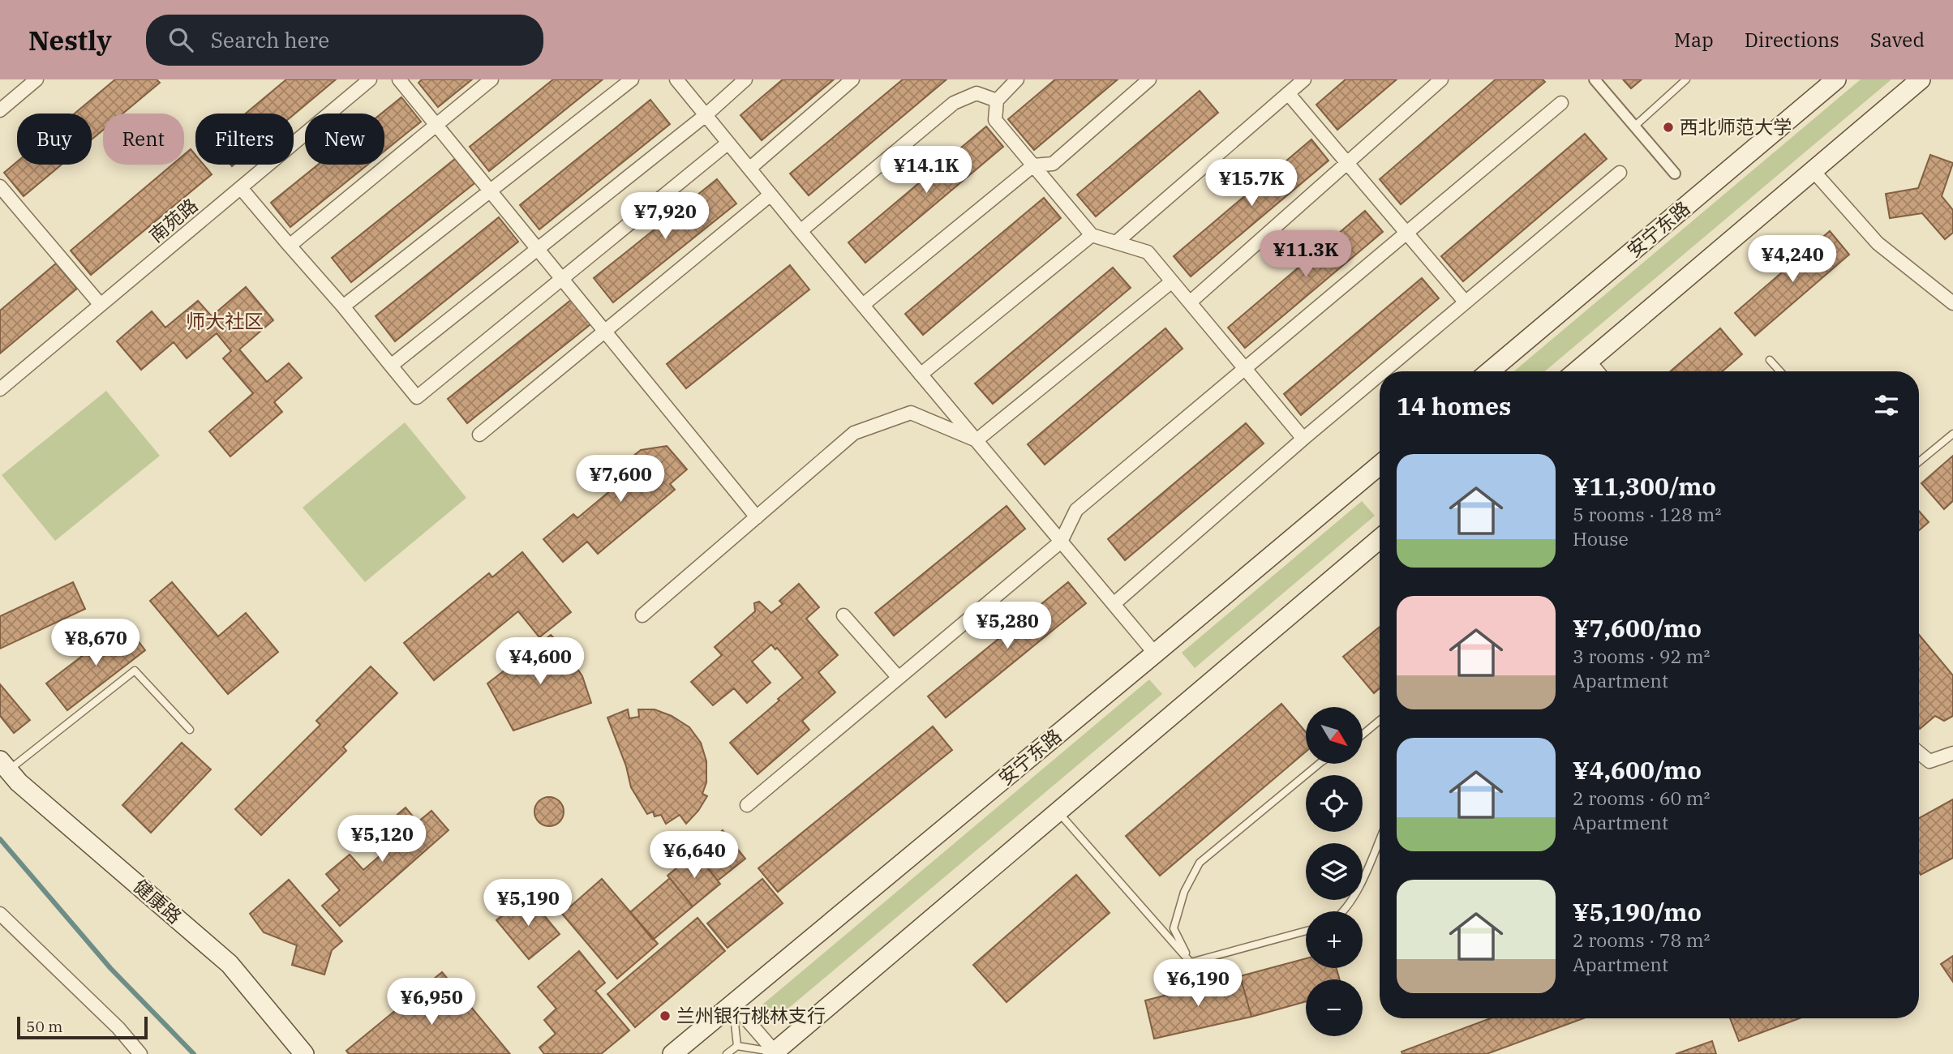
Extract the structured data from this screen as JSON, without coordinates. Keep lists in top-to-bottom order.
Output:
{
  "streets": {
    "main road": ["安宁东路", "健康路"],
    "street": ["南苑路"]
  },
  "districts": ["师大社区"],
  "places": ["西北师范大学", "兰州银行桃林支行"],
  "scale_bar": "50 m",
  "north": "bottom right",
  "page": {
    "header": "Nestly",
    "search": "Search here",
    "nav": ["Map", "Directions", "Saved"],
    "chip": [
      "Buy",
      "Rent",
      "Filters",
      "New"
    ],
    "price": [
      "¥14.1K",
      "¥15.7K",
      "¥7,920",
      "¥11.3K",
      "¥4,240",
      "¥7,600",
      "¥5,280",
      "¥8,670",
      "¥4,600",
      "¥5,120",
      "¥6,640",
      "¥5,190",
      "¥6,190",
      "¥6,950"
    ],
    "heading": "14 homes",
    "list": [
      {
        "name": "¥11,300/mo",
        "note": "5 rooms · 128 m² · House"
      },
      {
        "name": "¥7,600/mo",
        "note": "3 rooms · 92 m² · Apartment"
      },
      {
        "name": "¥4,600/mo",
        "note": "2 rooms · 60 m² · Apartment"
      },
      {
        "name": "¥5,190/mo",
        "note": "2 rooms · 78 m² · Apartment"
      }
    ],
    "map_buttons": ["+", "−"],
    "scale": "50 m"
  }
}
